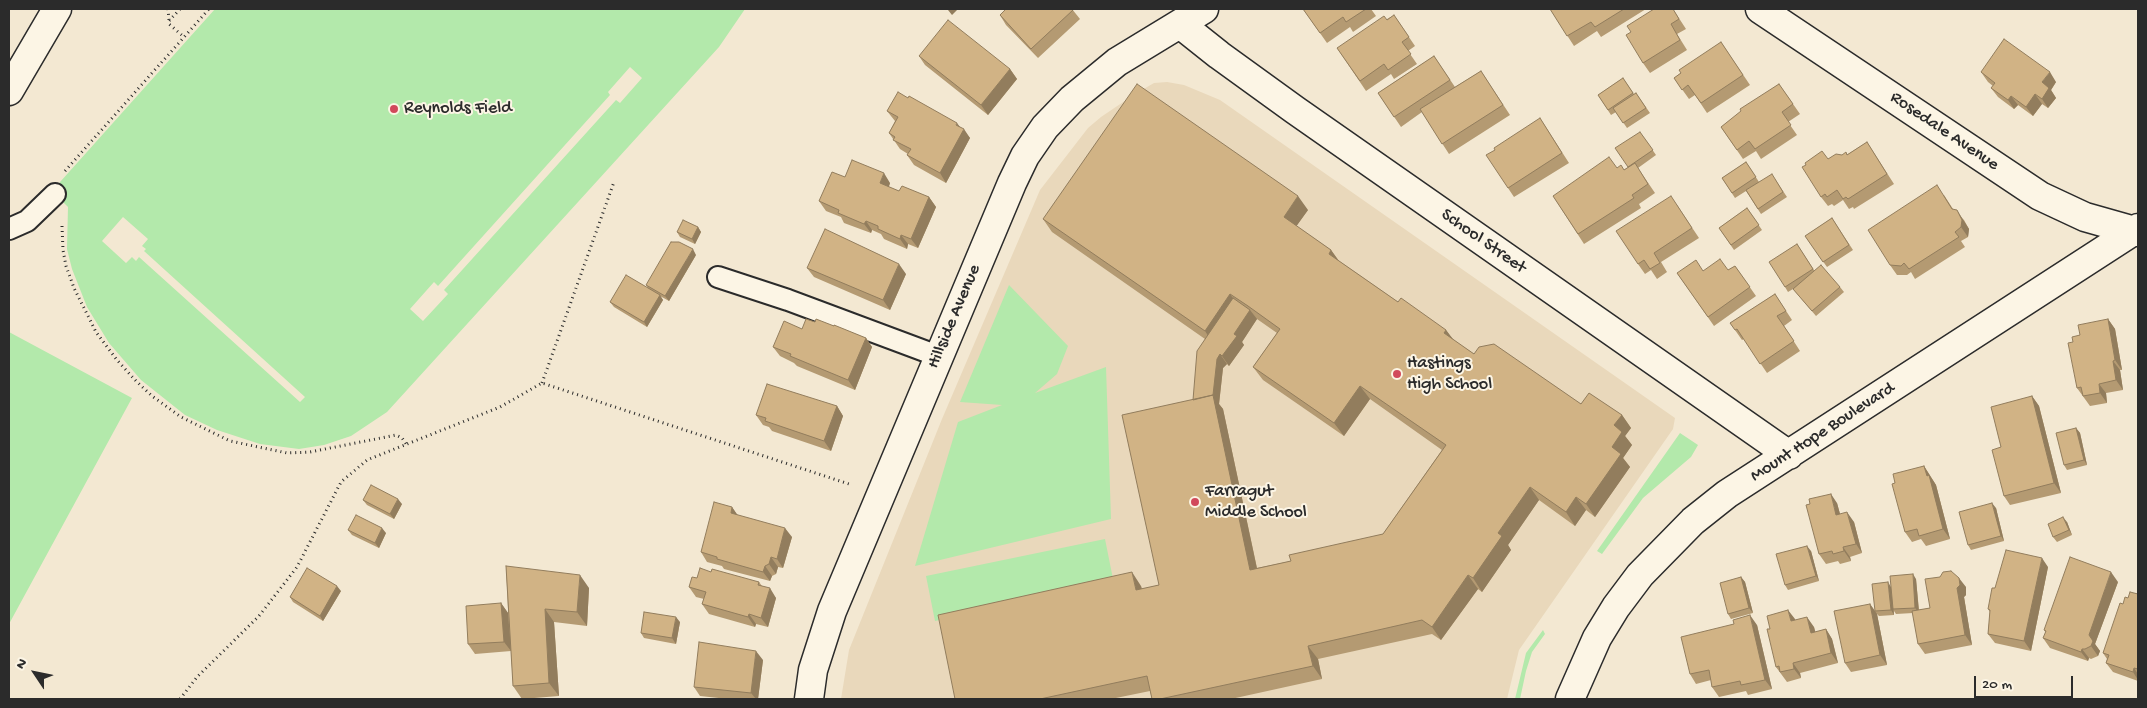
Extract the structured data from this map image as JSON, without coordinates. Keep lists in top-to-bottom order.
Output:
{
  "streets": {
    "street": [
      "Rosedale Avenue",
      "School Street",
      "Hillside Avenue",
      "Mount Hope Boulevard"
    ]
  },
  "crossings": [
    ["Rosedale Avenue", "Mount Hope Boulevard"],
    ["School Street", "Hillside Avenue"],
    ["School Street", "Mount Hope Boulevard"]
  ],
  "places": ["Reynolds Field", "Hastings High School", "Farragut Middle School"],
  "scale_bar": "20 m",
  "north": "top left"
}
